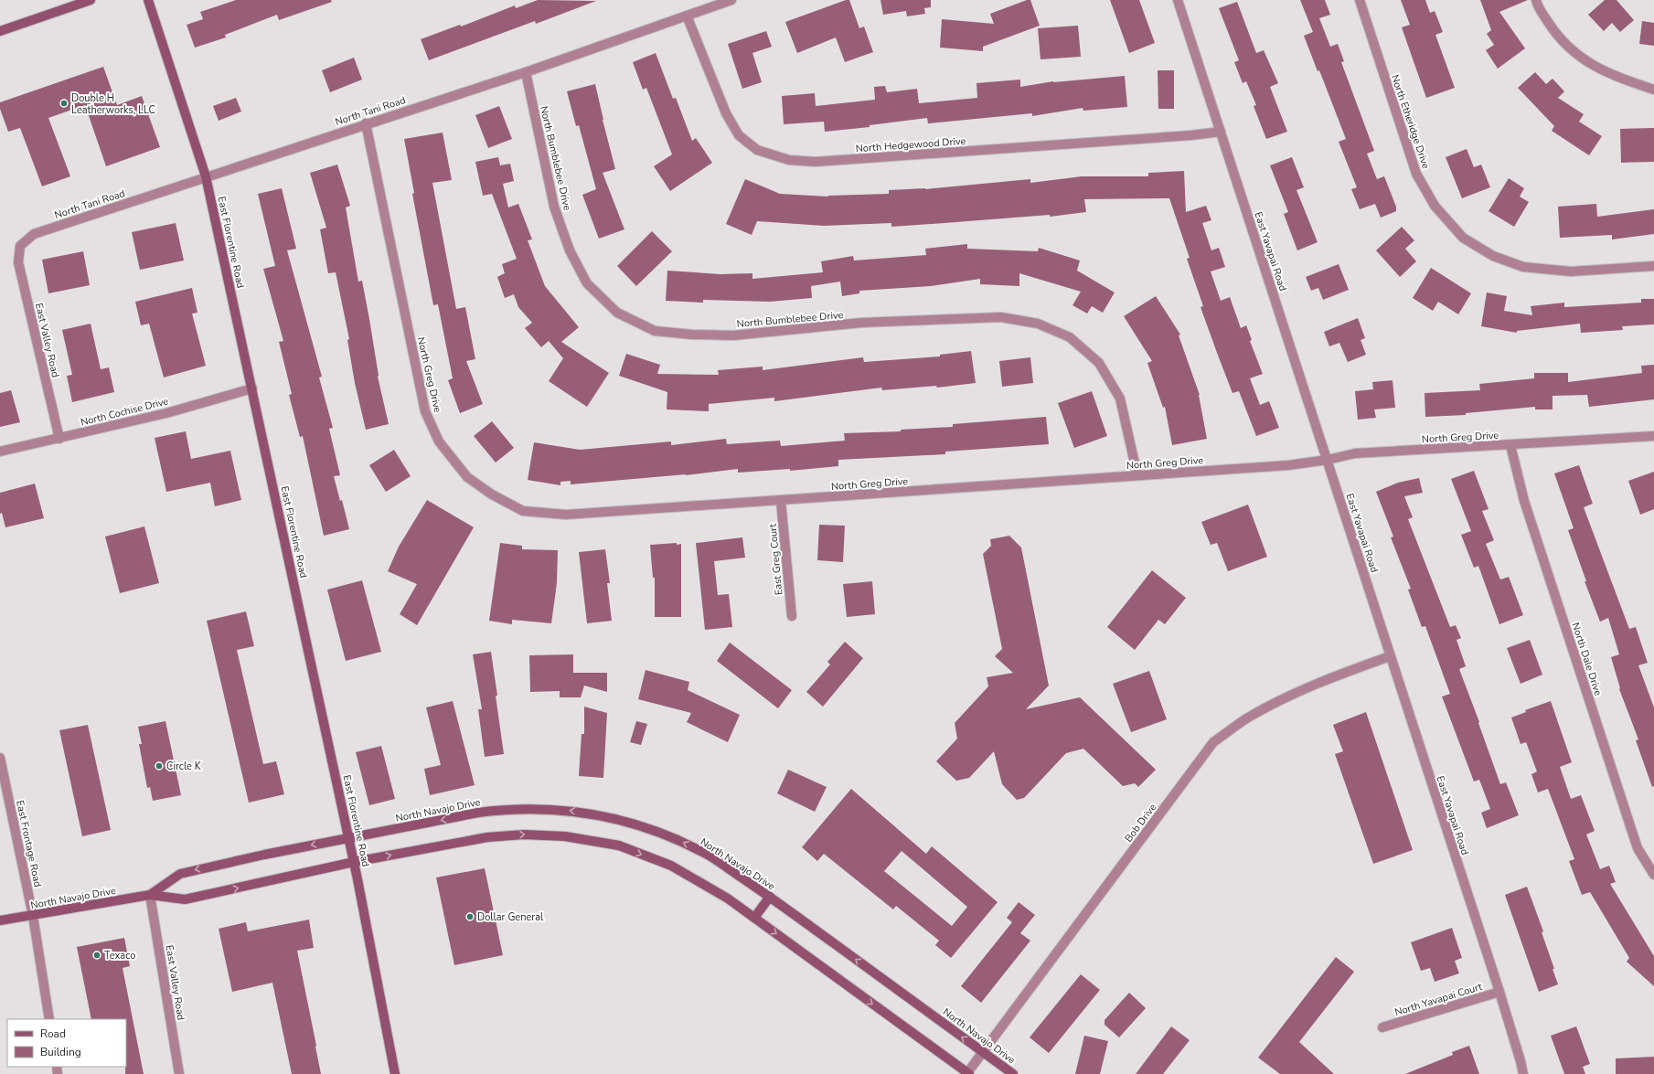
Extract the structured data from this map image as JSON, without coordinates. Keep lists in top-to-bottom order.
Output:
{
  "streets": {
    "street": [
      "North Tani Road",
      "North Etheridge Drive",
      "North Hedgewood Drive",
      "North Bumblebee Drive",
      "East Florentine Road",
      "East Yavapai Road",
      "East Valley Road",
      "North Greg Drive",
      "North Cochise Drive",
      "East Greg Court",
      "North Dale Drive",
      "North Navajo Drive",
      "Bob Drive",
      "East Frontage Road",
      "North Yavapai Court"
    ]
  },
  "crossings": [
    ["North Tani Road", "North Hedgewood Drive"],
    ["North Tani Road", "North Bumblebee Drive"],
    ["North Tani Road", "East Florentine Road"],
    ["North Tani Road", "East Valley Road"],
    ["North Tani Road", "North Greg Drive"],
    ["North Hedgewood Drive", "East Yavapai Road"],
    ["North Bumblebee Drive", "North Greg Drive"],
    ["East Florentine Road", "North Cochise Drive"],
    ["East Florentine Road", "North Navajo Drive"],
    ["East Yavapai Road", "North Greg Drive"],
    ["East Yavapai Road", "Bob Drive"],
    ["East Yavapai Road", "North Yavapai Court"],
    ["East Valley Road", "North Cochise Drive"],
    ["East Valley Road", "North Navajo Drive"],
    ["North Greg Drive", "East Greg Court"],
    ["North Greg Drive", "North Dale Drive"],
    ["North Navajo Drive", "Bob Drive"],
    ["North Navajo Drive", "East Frontage Road"]
  ],
  "places": [
    "Double H Leatherworks, LLC",
    "Circle K",
    "Dollar General",
    "Texaco"
  ],
  "legend": ["Road", "Building"]
}
